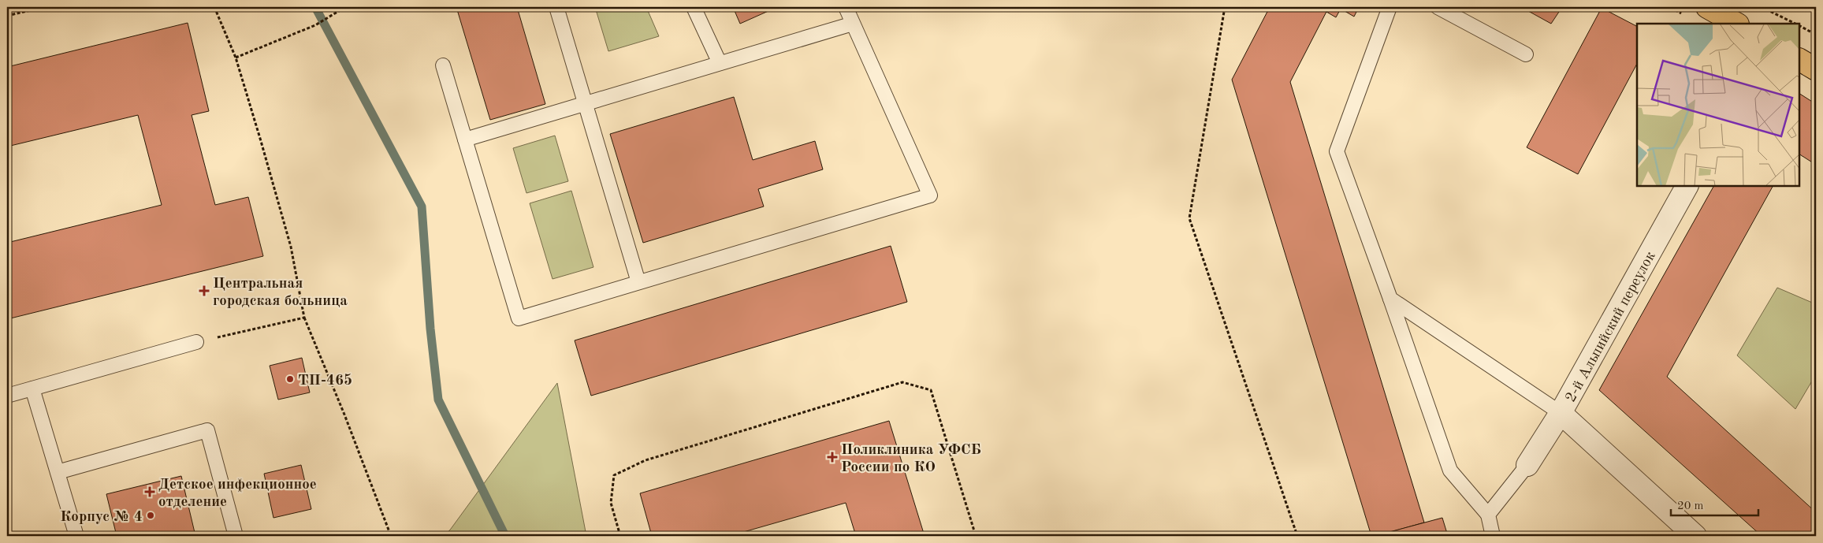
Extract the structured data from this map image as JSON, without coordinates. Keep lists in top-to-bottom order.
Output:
{
  "streets": {
    "street": ["2-й Альпийский переулок"]
  },
  "places": {
    "health": ["Центральная городская больница", "Поликлиника УФСБ России по КО", "Детское инфекционное отделение"],
    "other": ["ТП-465", "Корпус № 4"]
  },
  "scale_bar": "20 m"
}
